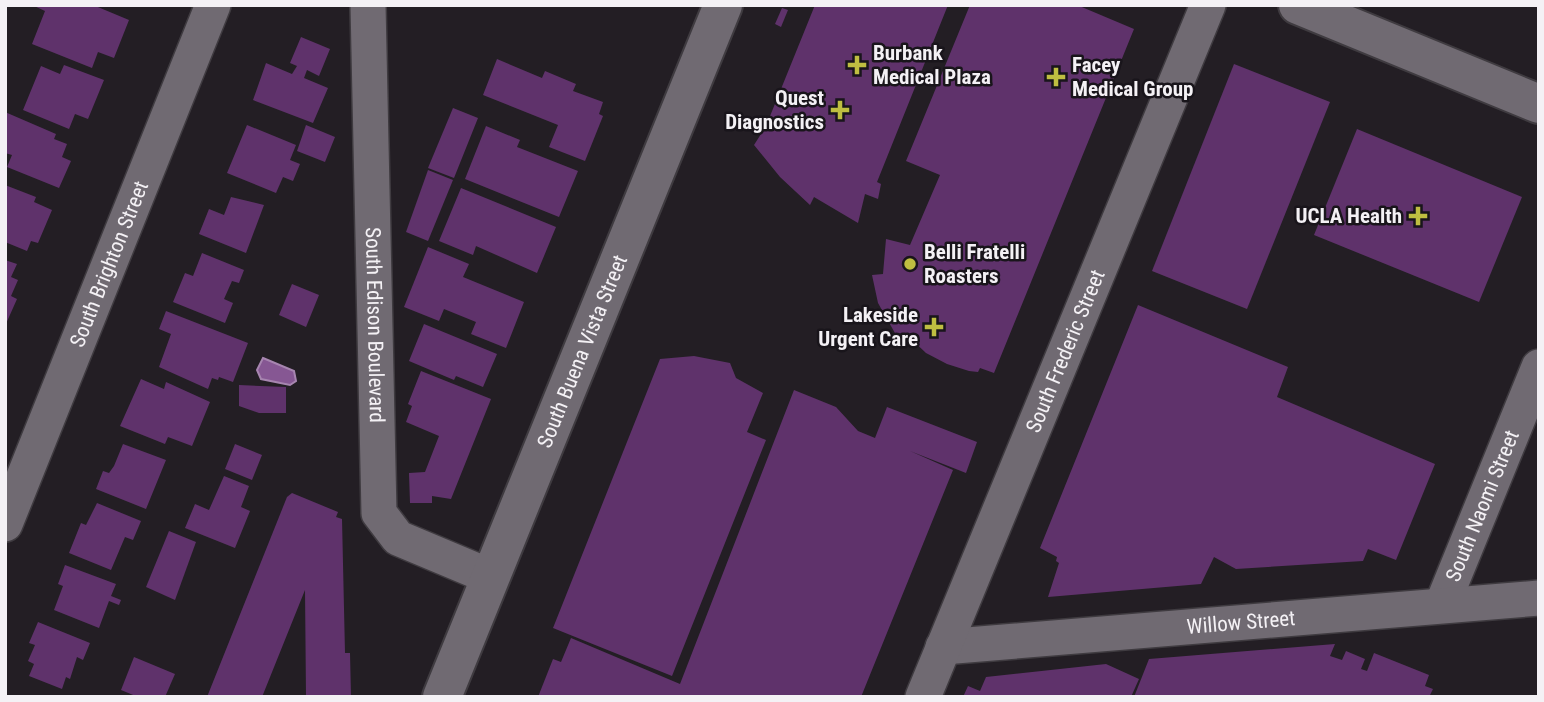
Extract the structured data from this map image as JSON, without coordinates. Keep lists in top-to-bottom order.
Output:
{
  "streets": {
    "main road": ["South Buena Vista Street"],
    "street": [
      "South Brighton Street",
      "South Edison Boulevard",
      "South Frederic Street",
      "South Naomi Street",
      "Willow Street"
    ]
  },
  "crossings": [
    ["South Edison Boulevard", "South Buena Vista Street"],
    ["South Frederic Street", "Willow Street"],
    ["South Naomi Street", "Willow Street"]
  ],
  "places": {
    "health": [
      "Burbank Medical Plaza",
      "Facey Medical Group",
      "Quest Diagnostics",
      "UCLA Health",
      "Lakeside Urgent Care"
    ],
    "other": ["Belli Fratelli Roasters"]
  }
}
